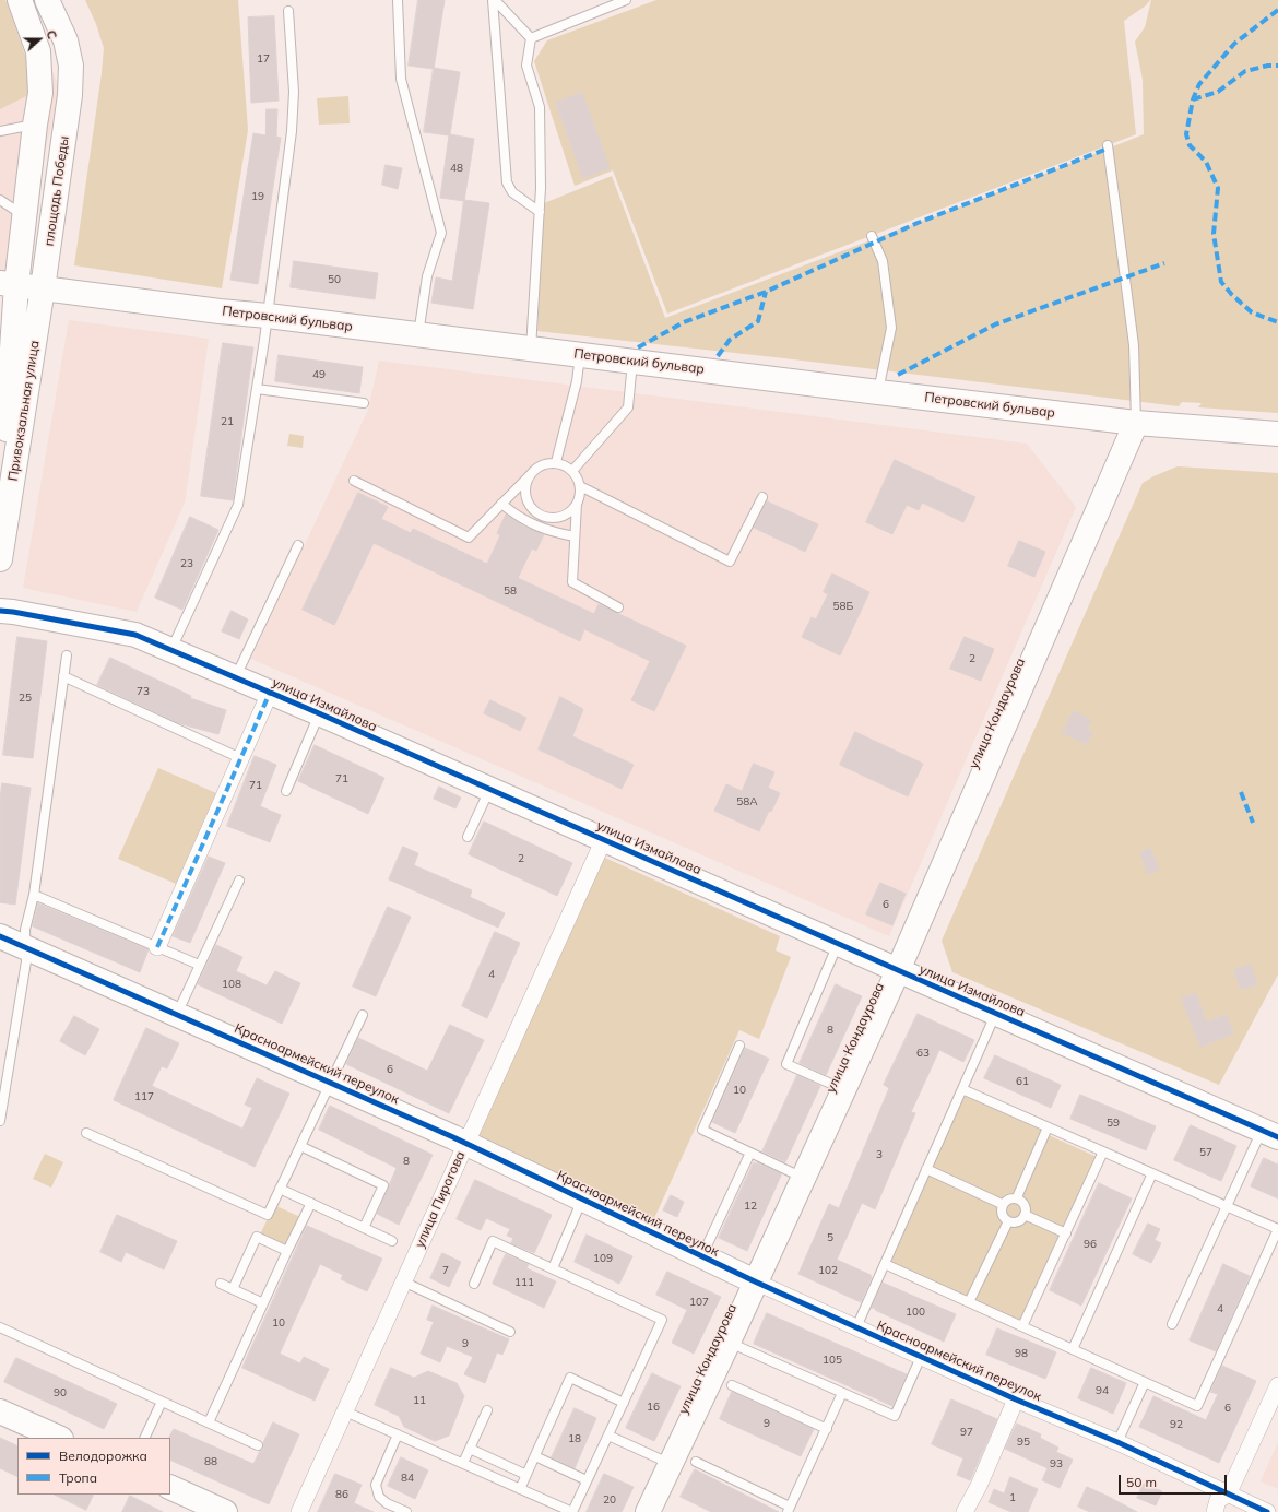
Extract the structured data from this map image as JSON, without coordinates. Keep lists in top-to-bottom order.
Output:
{
  "streets": {
    "street": [
      "площадь Победы",
      "Петровский бульвар",
      "Привокзальная улица",
      "улица Измайлова",
      "улица Кондаурова",
      "Красноармейский переулок",
      "улица Пирогова"
    ]
  },
  "crossings": [
    ["площадь Победы", "Петровский бульвар"],
    ["площадь Победы", "Привокзальная улица"],
    ["Петровский бульвар", "Привокзальная улица"],
    ["Петровский бульвар", "улица Кондаурова"],
    ["улица Измайлова", "улица Кондаурова"],
    ["улица Измайлова", "улица Пирогова"],
    ["улица Кондаурова", "Красноармейский переулок"],
    ["Красноармейский переулок", "улица Пирогова"]
  ],
  "house_numbers": [
    "17",
    "48",
    "19",
    "50",
    "49",
    "21",
    "23",
    "58",
    "58Б",
    "2",
    "73",
    "25",
    "71",
    "71",
    "58А",
    "2",
    "6",
    "4",
    "108",
    "8",
    "63",
    "6",
    "61",
    "10",
    "117",
    "59",
    "57",
    "3",
    "8",
    "12",
    "5",
    "96",
    "109",
    "7",
    "102",
    "111",
    "107",
    "4",
    "100",
    "10",
    "9",
    "98",
    "105",
    "94",
    "90",
    "11",
    "16",
    "6",
    "9",
    "92",
    "97",
    "18",
    "95",
    "88",
    "93",
    "84",
    "86",
    "1",
    "20"
  ],
  "legend": ["Велодорожка", "Тропа"],
  "scale_bar": "50 m",
  "north": "right"
}
